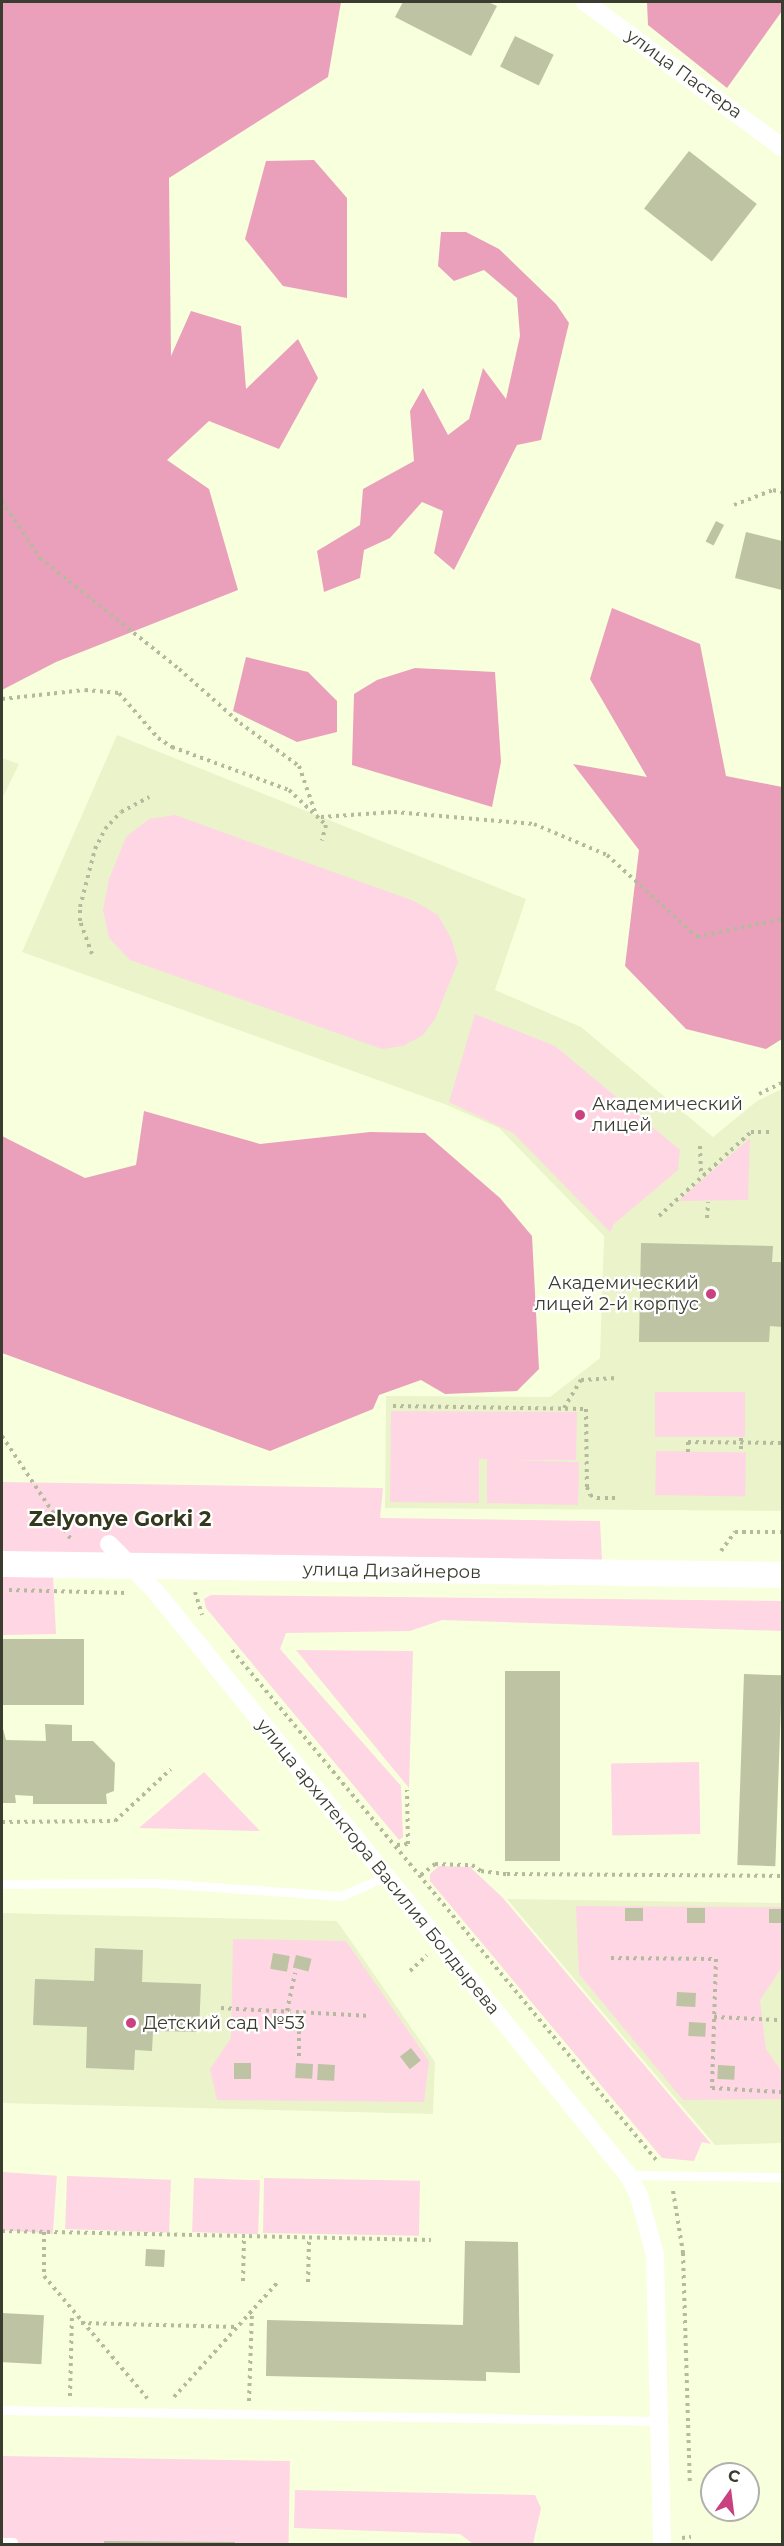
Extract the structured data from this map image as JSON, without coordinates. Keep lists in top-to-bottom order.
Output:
{
  "streets": {
    "street": ["улица Пастера", "улица Дизайнеров", "улица архитектора Василия Болдырева"]
  },
  "crossings": [
    ["улица Дизайнеров", "улица архитектора Василия Болдырева"]
  ],
  "districts": ["Zelyonye Gorki 2"],
  "places": ["Академический лицей", "Академический лицей 2-й корпус", "Детский сад №53"],
  "north": "top"
}
